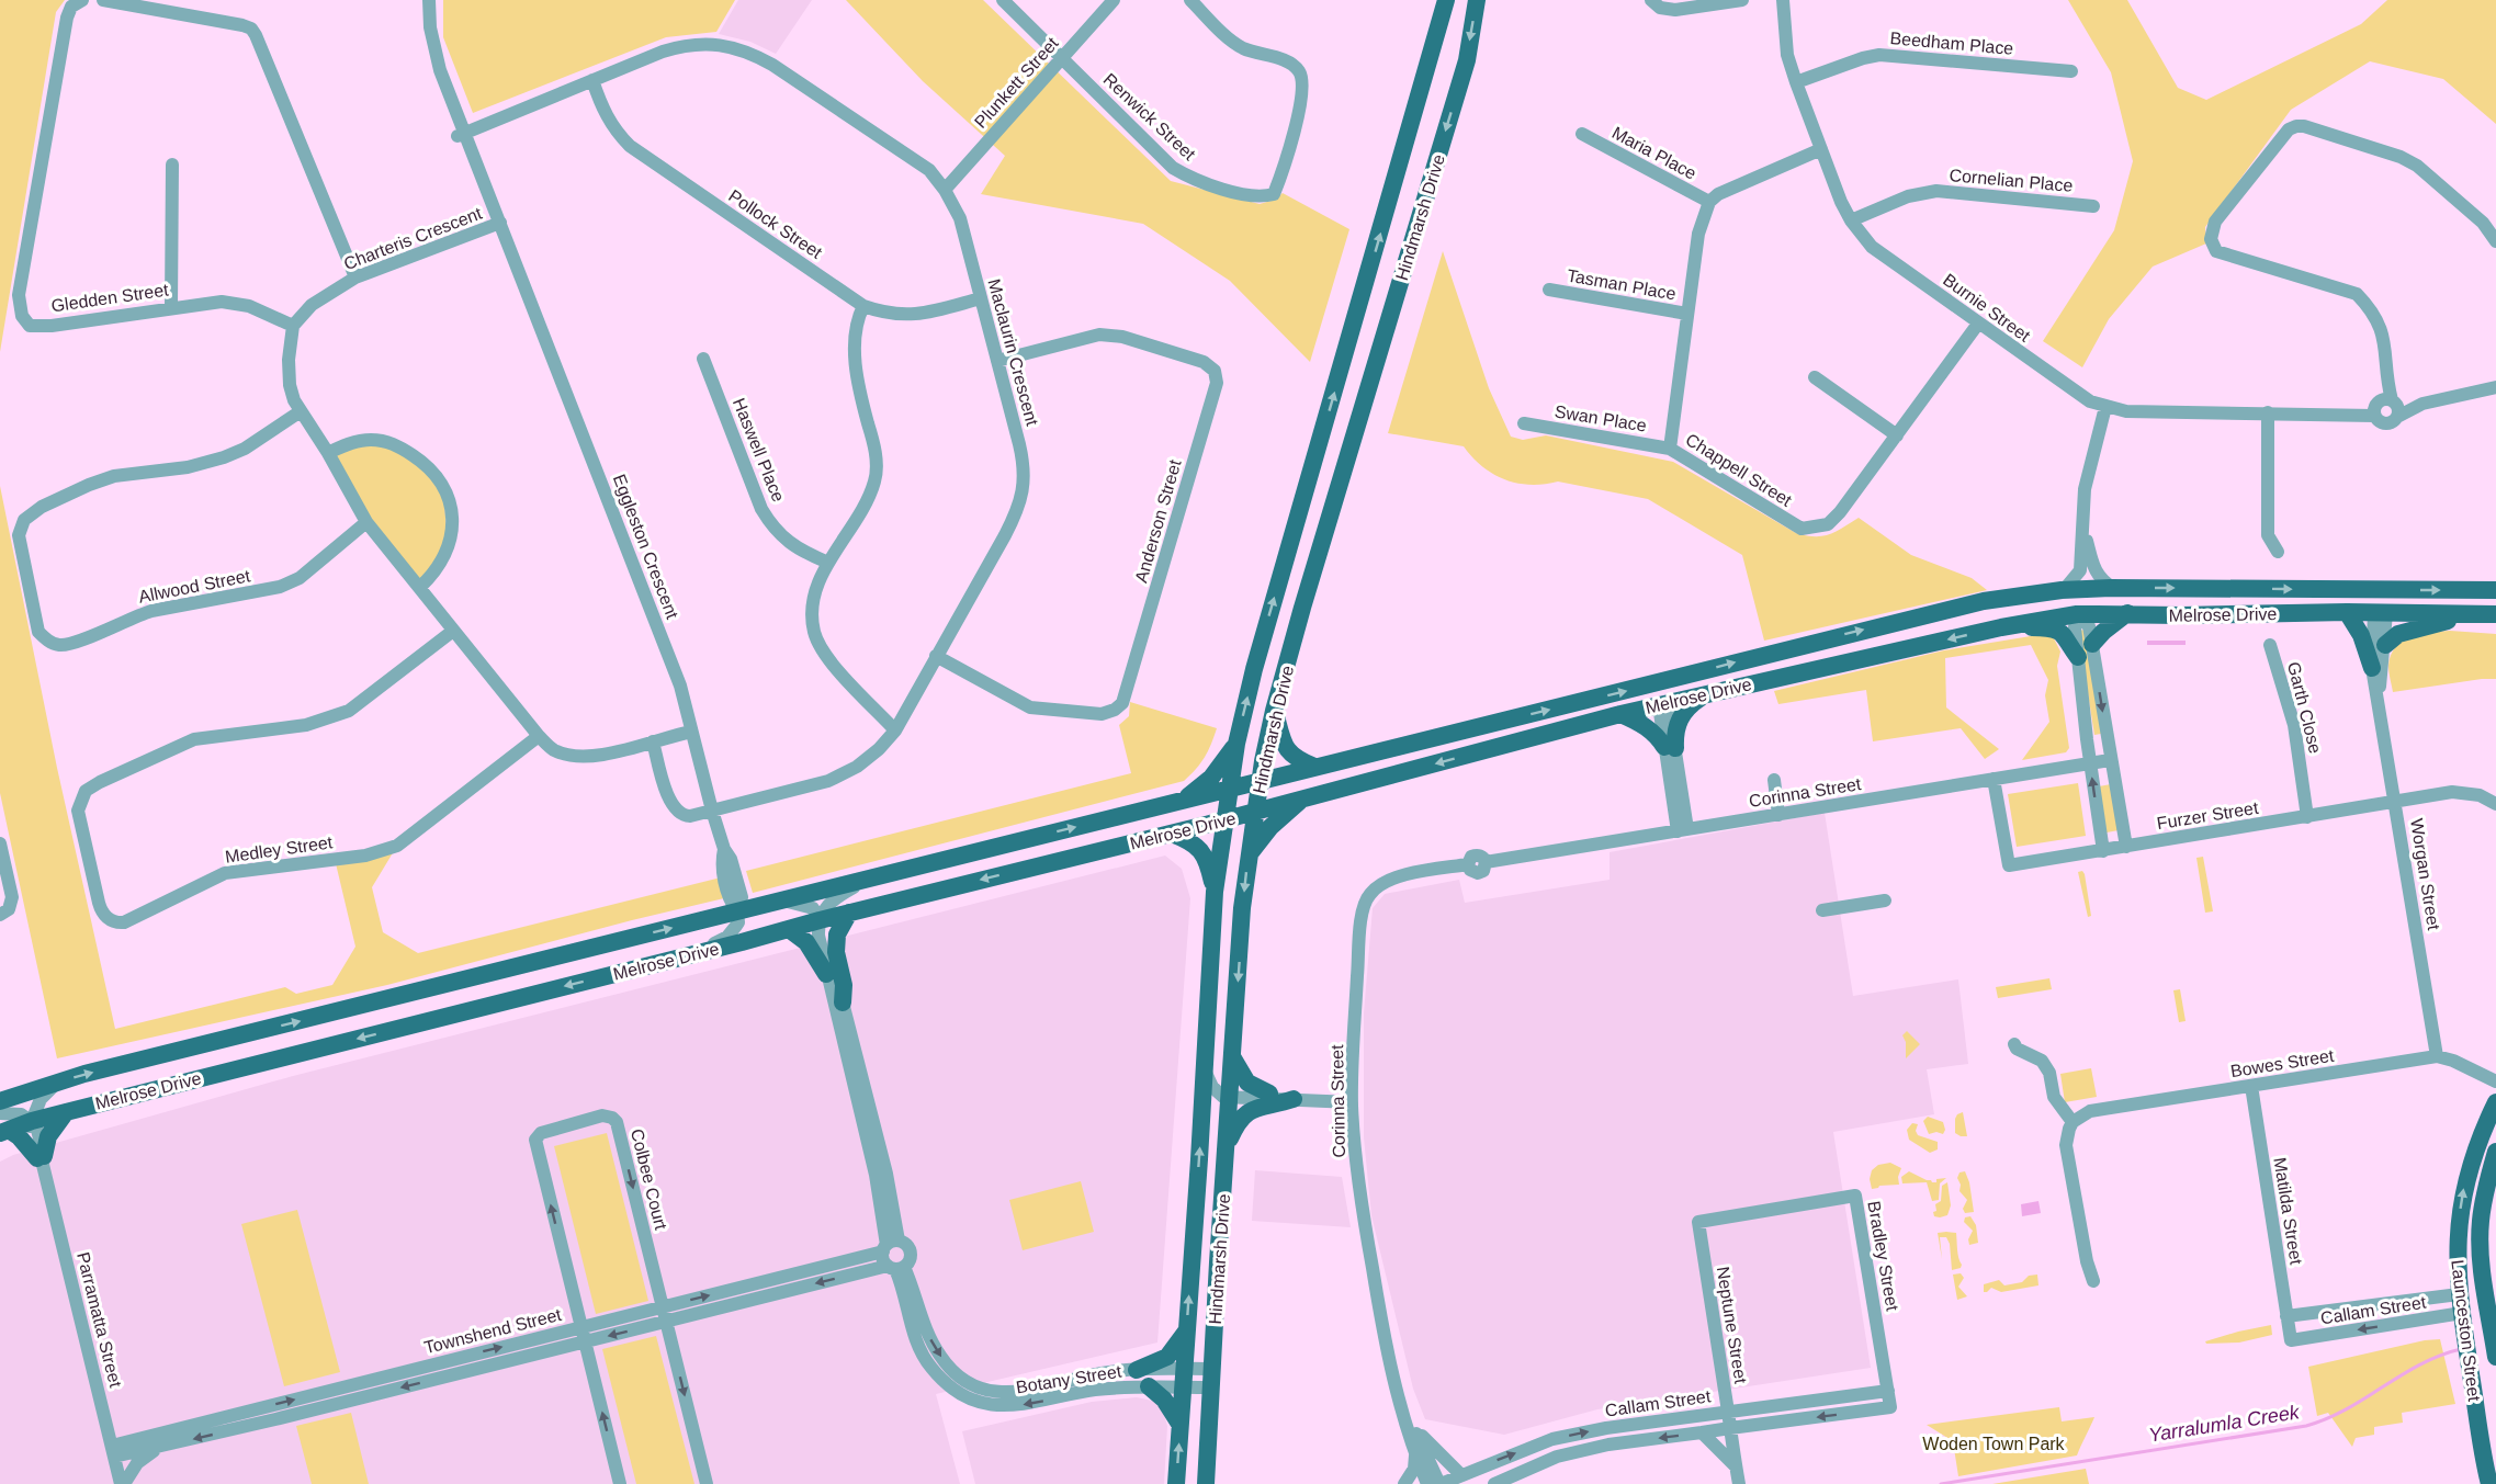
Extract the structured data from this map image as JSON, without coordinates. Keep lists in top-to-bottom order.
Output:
{
  "streets": {
    "main road": ["Hindmarsh Drive", "Melrose Drive", "Launceston Street"],
    "street": [
      "Beedham Place",
      "Plunkett Street",
      "Renwick Street",
      "Maria Place",
      "Cornelian Place",
      "Pollock Street",
      "Charteris Crescent",
      "Tasman Place",
      "Gledden Street",
      "Burnie Street",
      "Maclaurin Crescent",
      "Swan Place",
      "Haswell Place",
      "Chappell Street",
      "Anderson Street",
      "Eggleston Crescent",
      "Allwood Street",
      "Garth Close",
      "Corinna Street",
      "Furzer Street",
      "Medley Street",
      "Worgan Street",
      "Bowes Street",
      "Colbee Court",
      "Matilda Street",
      "Bradley Street",
      "Callam Street",
      "Parramatta Street",
      "Neptune Street",
      "Townshend Street",
      "Botany Street"
    ]
  },
  "crossings": [
    ["Beedham Place", "Burnie Street"],
    ["Plunkett Street", "Renwick Street"],
    ["Plunkett Street", "Maclaurin Crescent"],
    ["Maria Place", "Chappell Street"],
    ["Cornelian Place", "Burnie Street"],
    ["Hindmarsh Drive", "Melrose Drive"],
    ["Hindmarsh Drive", "Botany Street"],
    ["Pollock Street", "Maclaurin Crescent"],
    ["Charteris Crescent", "Gledden Street"],
    ["Charteris Crescent", "Eggleston Crescent"],
    ["Tasman Place", "Chappell Street"],
    ["Burnie Street", "Chappell Street"],
    ["Maclaurin Crescent", "Anderson Street"],
    ["Maclaurin Crescent", "Eggleston Crescent"],
    ["Swan Place", "Chappell Street"],
    ["Eggleston Crescent", "Melrose Drive"],
    ["Melrose Drive", "Worgan Street"],
    ["Melrose Drive", "Parramatta Street"],
    ["Garth Close", "Furzer Street"],
    ["Corinna Street", "Furzer Street"],
    ["Corinna Street", "Callam Street"],
    ["Furzer Street", "Worgan Street"],
    ["Worgan Street", "Bowes Street"],
    ["Bowes Street", "Matilda Street"],
    ["Colbee Court", "Townshend Street"],
    ["Matilda Street", "Callam Street"],
    ["Bradley Street", "Callam Street"],
    ["Bradley Street", "Neptune Street"],
    ["Callam Street", "Neptune Street"],
    ["Callam Street", "Launceston Street"],
    ["Parramatta Street", "Townshend Street"],
    ["Townshend Street", "Botany Street"]
  ],
  "water": ["Yarralumla Creek"],
  "parks": ["Woden Town Park"]
}
